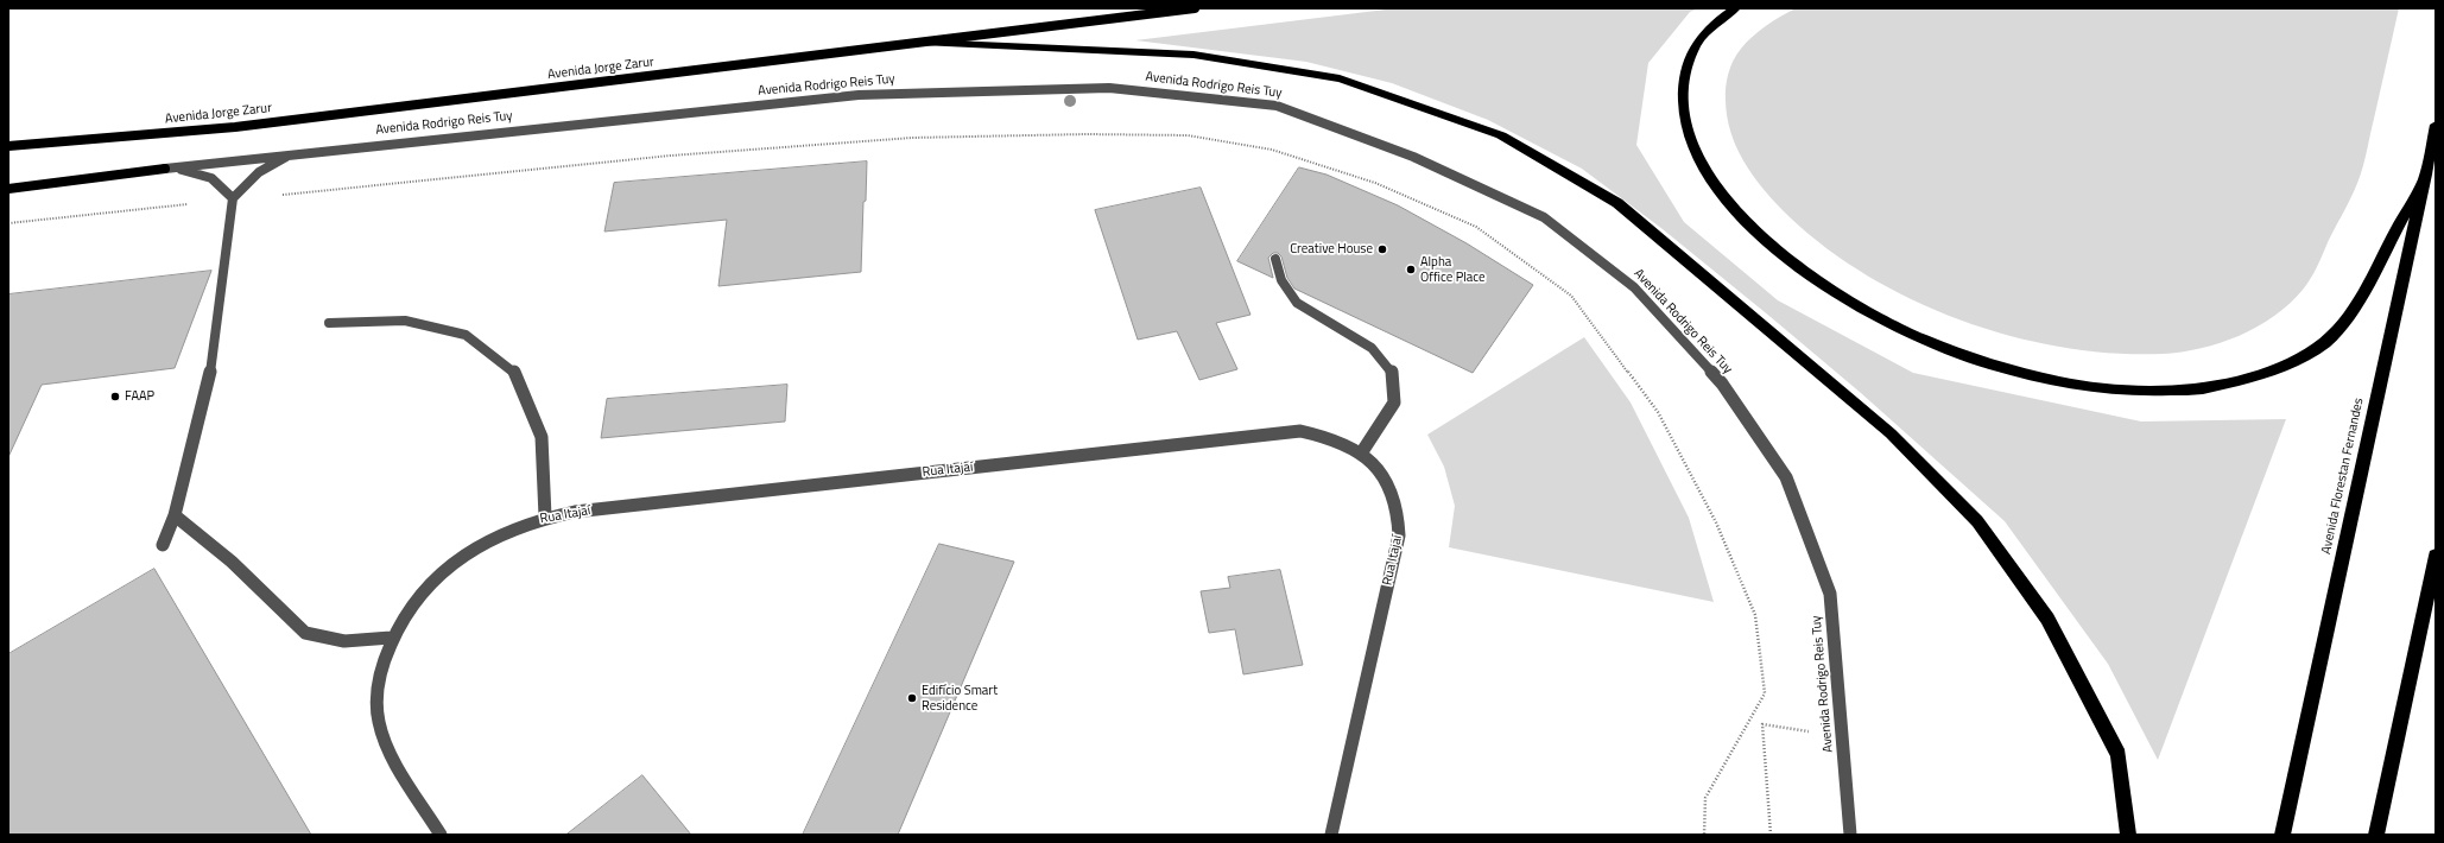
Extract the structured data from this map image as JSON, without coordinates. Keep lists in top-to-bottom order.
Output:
{
  "streets": {
    "highway": ["Avenida Florestan Fernandes"],
    "main road": ["Avenida Jorge Zarur"],
    "street": ["Avenida Rodrigo Reis Tuy", "Rua Itajaí"]
  },
  "places": [
    "Creative House",
    "Alpha Office Place",
    "FAAP",
    "Edifício Smart Residence"
  ]
}
